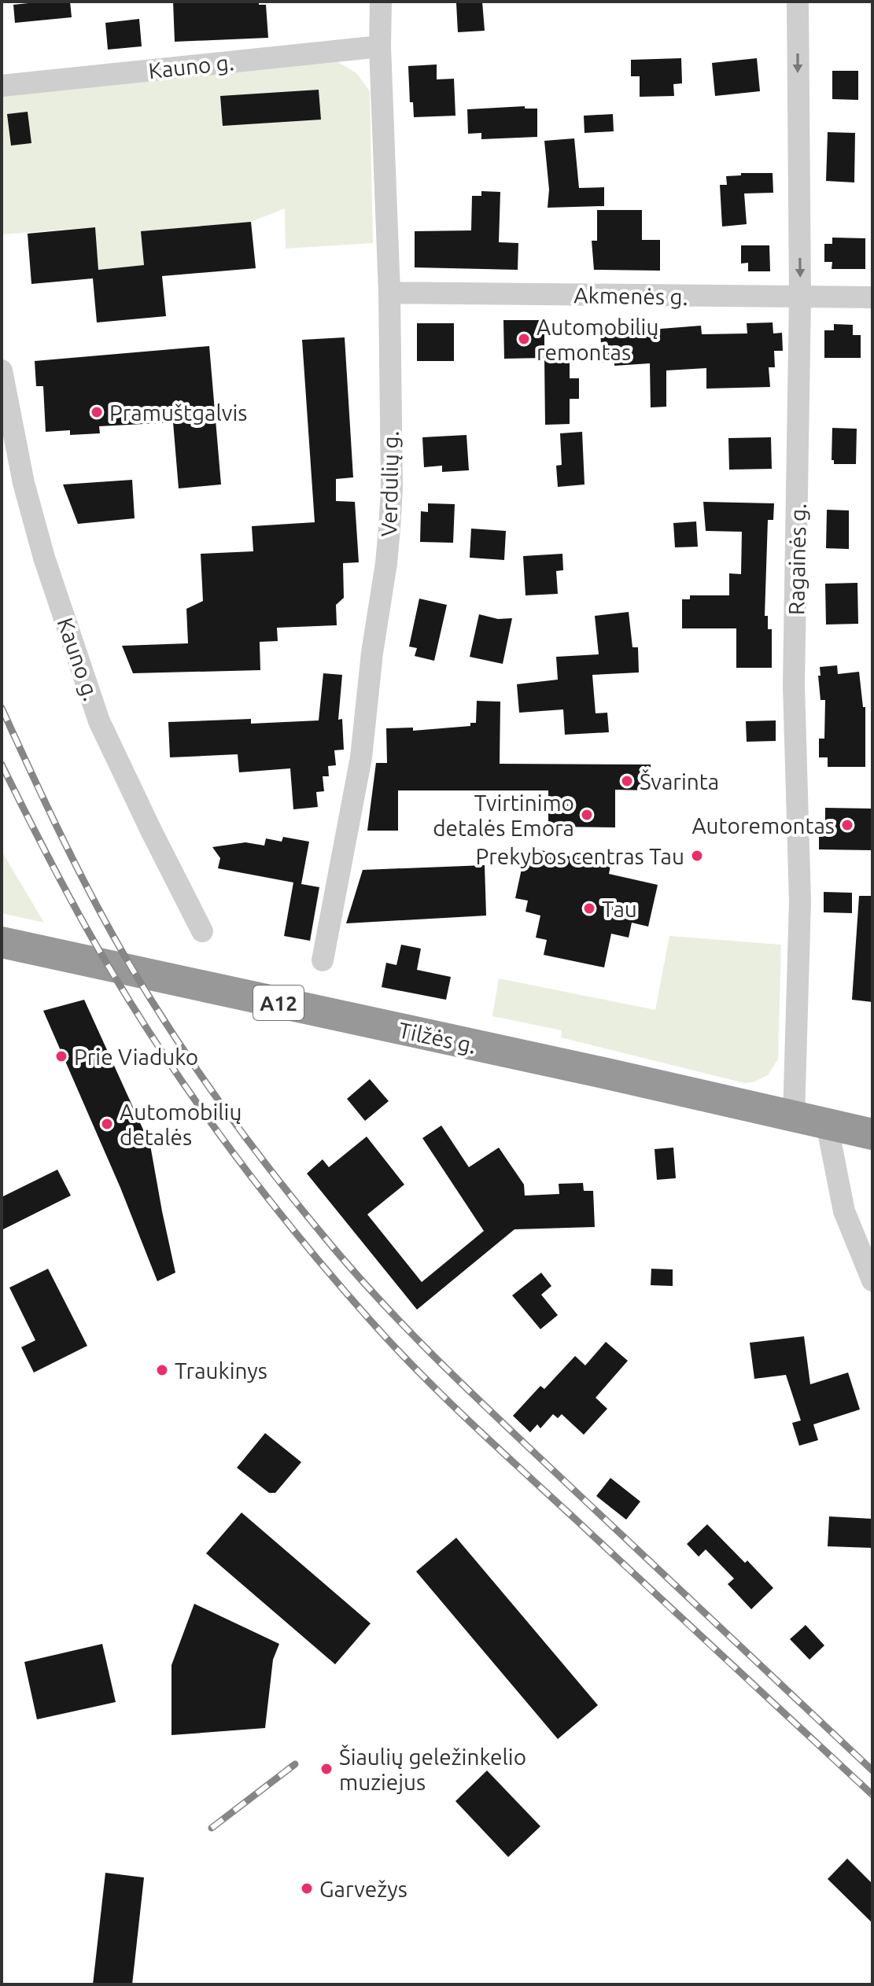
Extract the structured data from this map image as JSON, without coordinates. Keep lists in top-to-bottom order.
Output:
{
  "streets": {
    "highway": ["A12", "Tilžės g."],
    "street": [
      "Kauno g.",
      "Akmenės g.",
      "Verdulių g.",
      "Ragainės g."
    ]
  },
  "crossings": [
    ["Kauno g.", "Verdulių g."],
    ["Akmenės g.", "Verdulių g."],
    ["Akmenės g.", "Ragainės g."],
    ["Ragainės g.", "Tilžės g."]
  ],
  "places": [
    "Automobilių remontas",
    "Pramuštgalvis",
    "Švarinta",
    "Tvirtinimo detalės Emora",
    "Autoremontas",
    "Prekybos centras Tau",
    "Tau",
    "Prie Viaduko",
    "Automobilių detalės",
    "Traukinys",
    "Šiaulių geležinkelio muziejus",
    "Garvežys"
  ]
}
